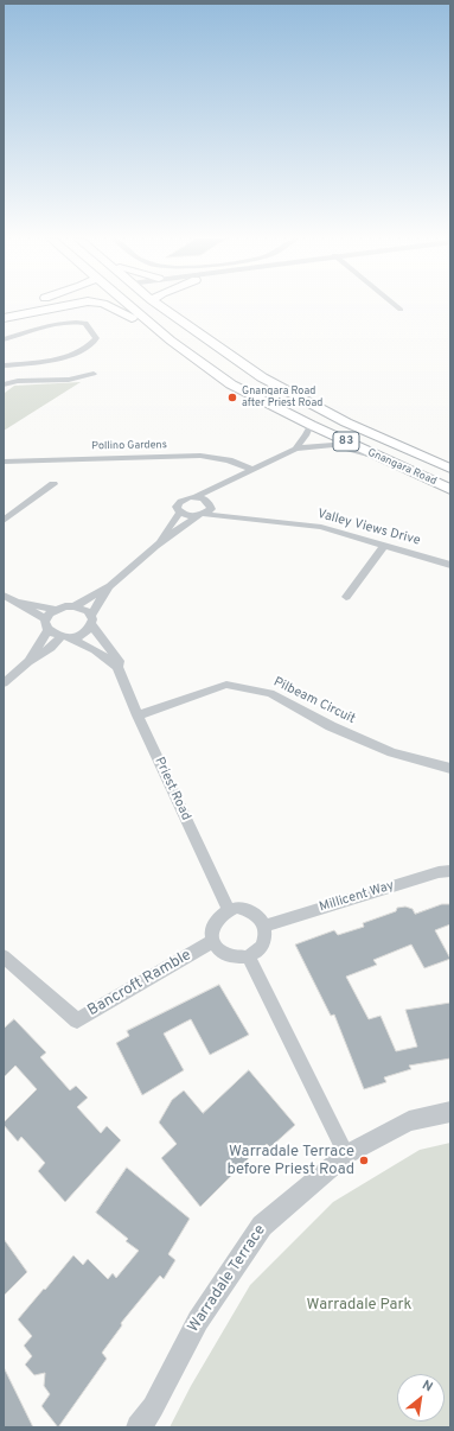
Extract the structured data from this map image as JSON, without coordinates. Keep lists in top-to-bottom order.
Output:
{
  "streets": {
    "main road": ["83", "Gnangara Road"],
    "street": [
      "Pollino Gardens",
      "Valley Views Drive",
      "Pilbeam Circuit",
      "Priest Road",
      "Millicent Way",
      "Bancroft Ramble",
      "Warradale Terrace"
    ]
  },
  "crossings": [
    ["83", "Gnangara Road"],
    ["Pilbeam Circuit", "Priest Road"],
    ["Priest Road", "Millicent Way"],
    ["Priest Road", "Bancroft Ramble"],
    ["Millicent Way", "Bancroft Ramble"]
  ],
  "parks": ["Warradale Park"],
  "places": ["Gnangara Road after Priest Road", "Warradale Terrace before Priest Road"],
  "north": "top right"
}
